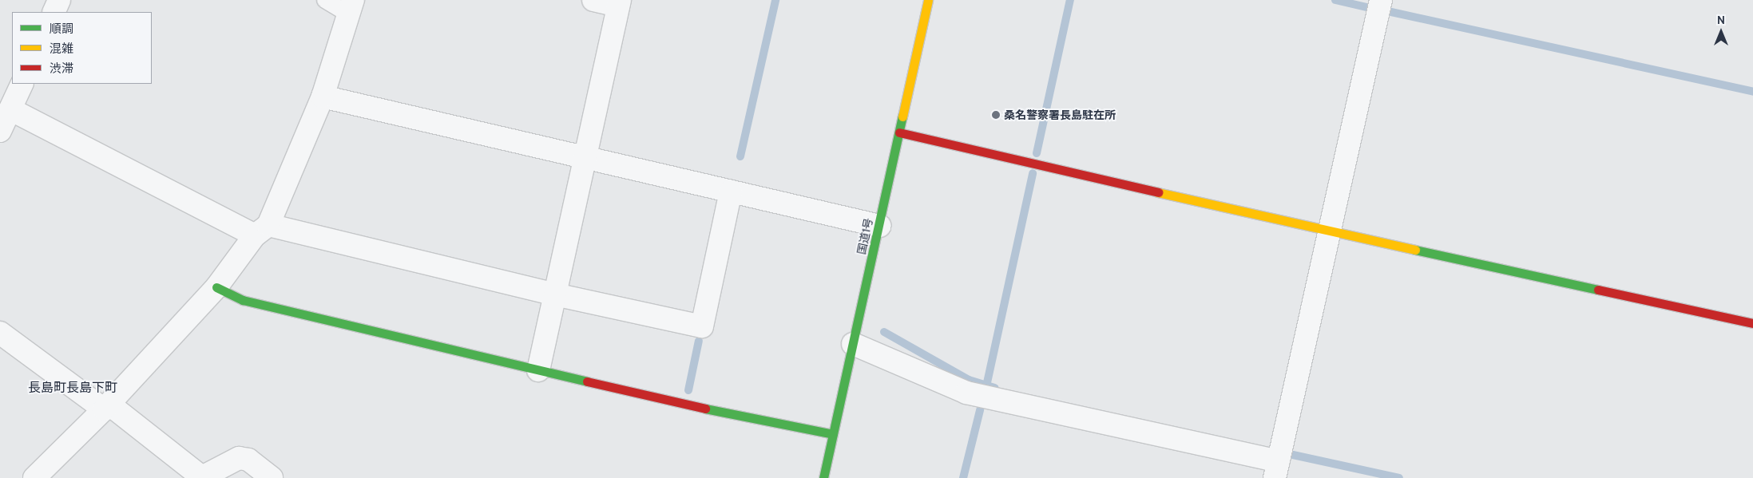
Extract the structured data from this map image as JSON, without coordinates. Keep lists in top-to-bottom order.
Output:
{
  "streets": {
    "main road": ["国道1号"]
  },
  "districts": ["長島町長島下町"],
  "places": ["桑名警察署長島駐在所"],
  "legend": ["順調", "混雑", "渋滞"],
  "north": "top"
}
